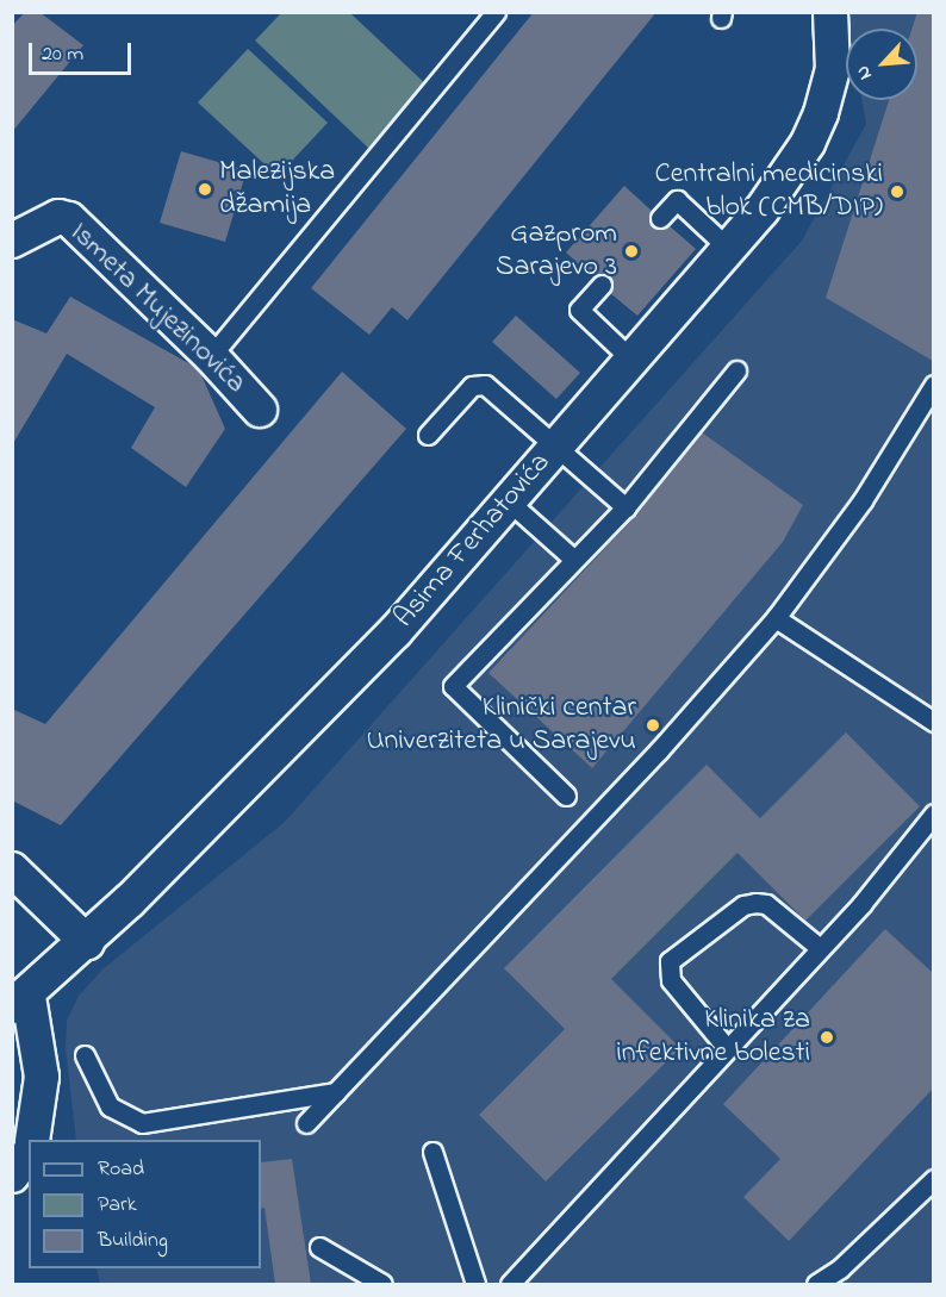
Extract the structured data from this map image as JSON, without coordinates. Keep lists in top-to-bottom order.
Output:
{
  "streets": {
    "street": ["Ismeta Mujezinovića", "Asima Ferhatovića"]
  },
  "places": [
    "Malezijska džamija",
    "Centralni medicinski blok (CMB/DIP)",
    "Gazprom Sarajevo 3",
    "Klinički centar Univerziteta u Sarajevu",
    "Klinika za infektivne bolesti"
  ],
  "legend": ["Road", "Park", "Building"],
  "scale_bar": "20 m",
  "north": "bottom left"
}
